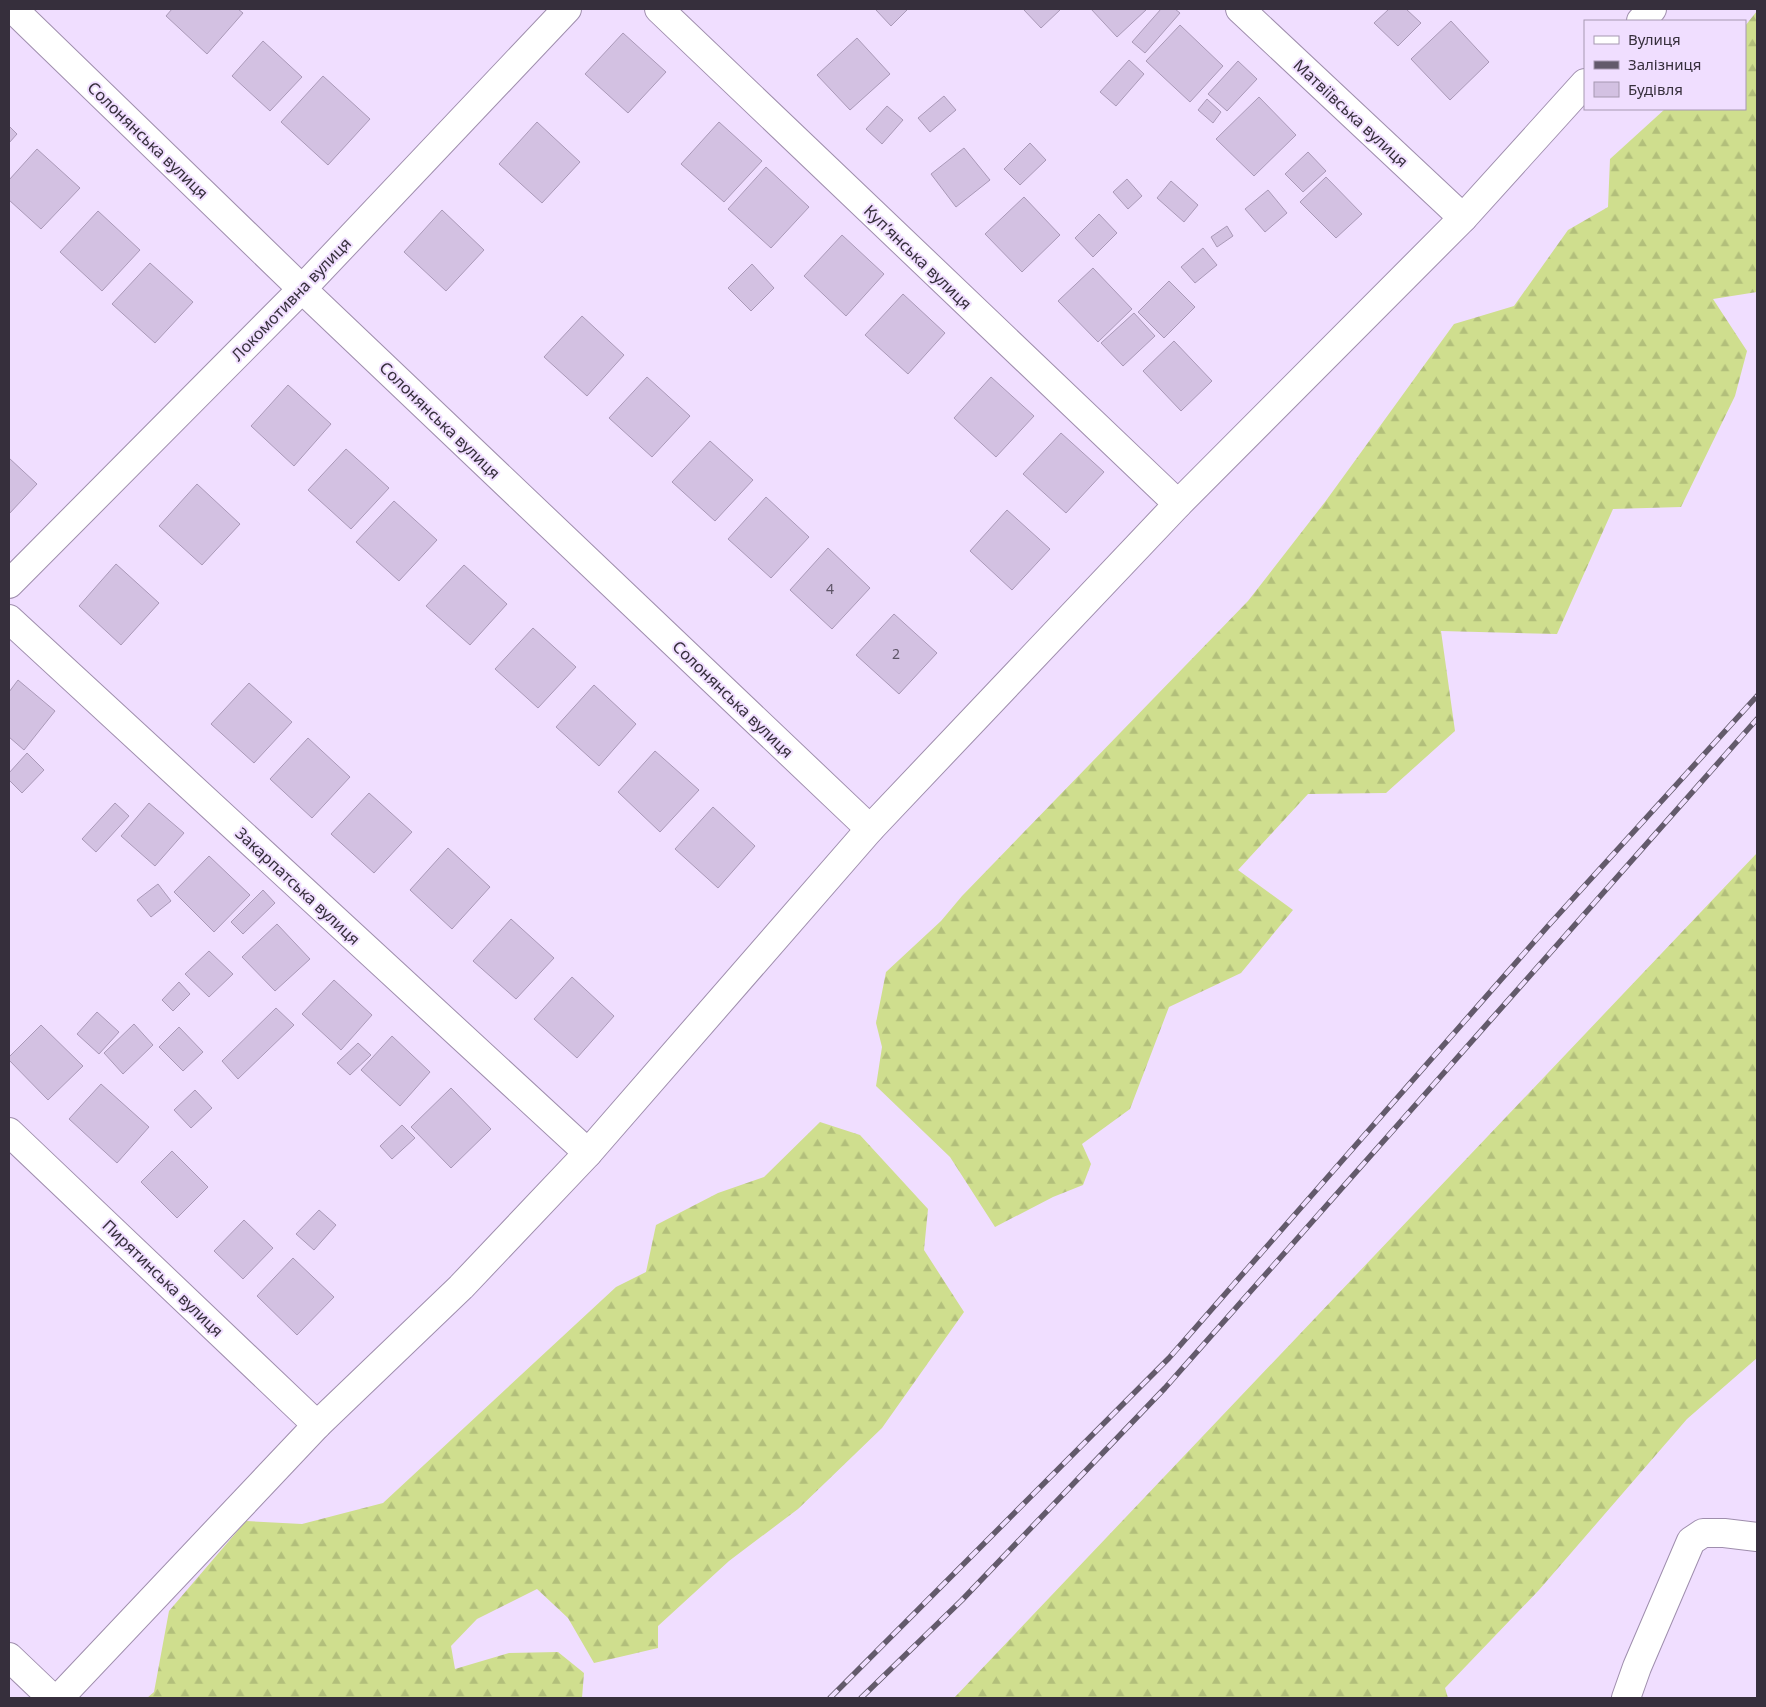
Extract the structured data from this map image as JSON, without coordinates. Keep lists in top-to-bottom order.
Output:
{
  "streets": {
    "street": [
      "Матвіївська вулиця",
      "Солонянська вулиця",
      "Купʼянська вулиця",
      "Локомотивна вулиця",
      "Закарпатська вулиця",
      "Пирятинська вулиця"
    ]
  },
  "crossings": [
    ["Солонянська вулиця", "Локомотивна вулиця"]
  ],
  "house_numbers": ["4", "2"],
  "legend": ["Вулиця", "Залізниця", "Будівля"]
}
